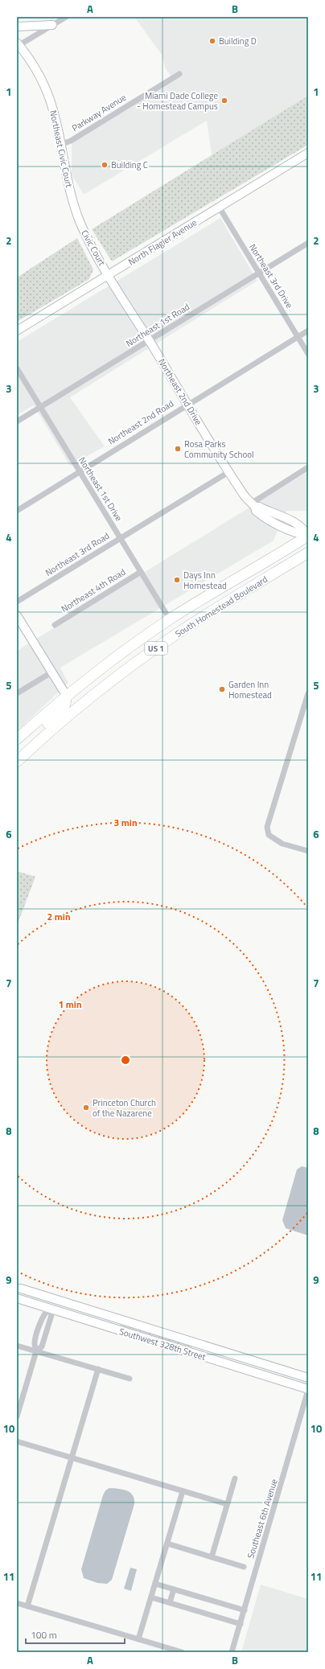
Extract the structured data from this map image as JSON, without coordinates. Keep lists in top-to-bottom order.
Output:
{
  "streets": {
    "highway": ["South Homestead Boulevard", "US 1"],
    "street": [
      "Parkway Avenue",
      "Northeast Civic Court",
      "North Flagler Avenue",
      "Civic Court",
      "Northeast 3rd Drive",
      "Northeast 1st Road",
      "Northeast 2nd Drive",
      "Northeast 2nd Road",
      "Northeast 1st Drive",
      "Northeast 3rd Road",
      "Northeast 4th Road",
      "Southwest 328th Street",
      "Southeast 6th Avenue"
    ]
  },
  "crossings": [
    ["Parkway Avenue", "Northeast Civic Court"],
    ["Northeast Civic Court", "Civic Court"],
    ["North Flagler Avenue", "Civic Court"],
    ["North Flagler Avenue", "Northeast 3rd Drive"],
    ["North Flagler Avenue", "Northeast 2nd Drive"],
    ["Civic Court", "Northeast 2nd Drive"],
    ["Northeast 3rd Drive", "Northeast 1st Road"],
    ["Northeast 3rd Drive", "Northeast 2nd Road"],
    ["Northeast 1st Road", "Northeast 2nd Drive"],
    ["Northeast 1st Road", "Northeast 1st Drive"],
    ["Northeast 2nd Drive", "Northeast 2nd Road"],
    ["Northeast 2nd Drive", "Northeast 3rd Road"],
    ["Northeast 2nd Road", "Northeast 1st Drive"],
    ["Northeast 1st Drive", "Northeast 3rd Road"],
    ["Northeast 1st Drive", "Northeast 4th Road"],
    ["Northeast 1st Drive", "South Homestead Boulevard"],
    ["Southwest 328th Street", "Southeast 6th Avenue"]
  ],
  "places": [
    "Building D",
    "Miami Dade College - Homestead Campus",
    "Building C",
    "Rosa Parks Community School",
    "Days Inn Homestead",
    "Garden Inn Homestead",
    "Princeton Church of the Nazarene"
  ],
  "scale_bar": "100 m",
  "grid": {
    "columns": ["A", "B"],
    "rows": [
      "1",
      "2",
      "3",
      "4",
      "5",
      "6",
      "7",
      "8",
      "9",
      "10",
      "11"
    ]
  },
  "rings": ["3 min", "2 min", "1 min"]
}
